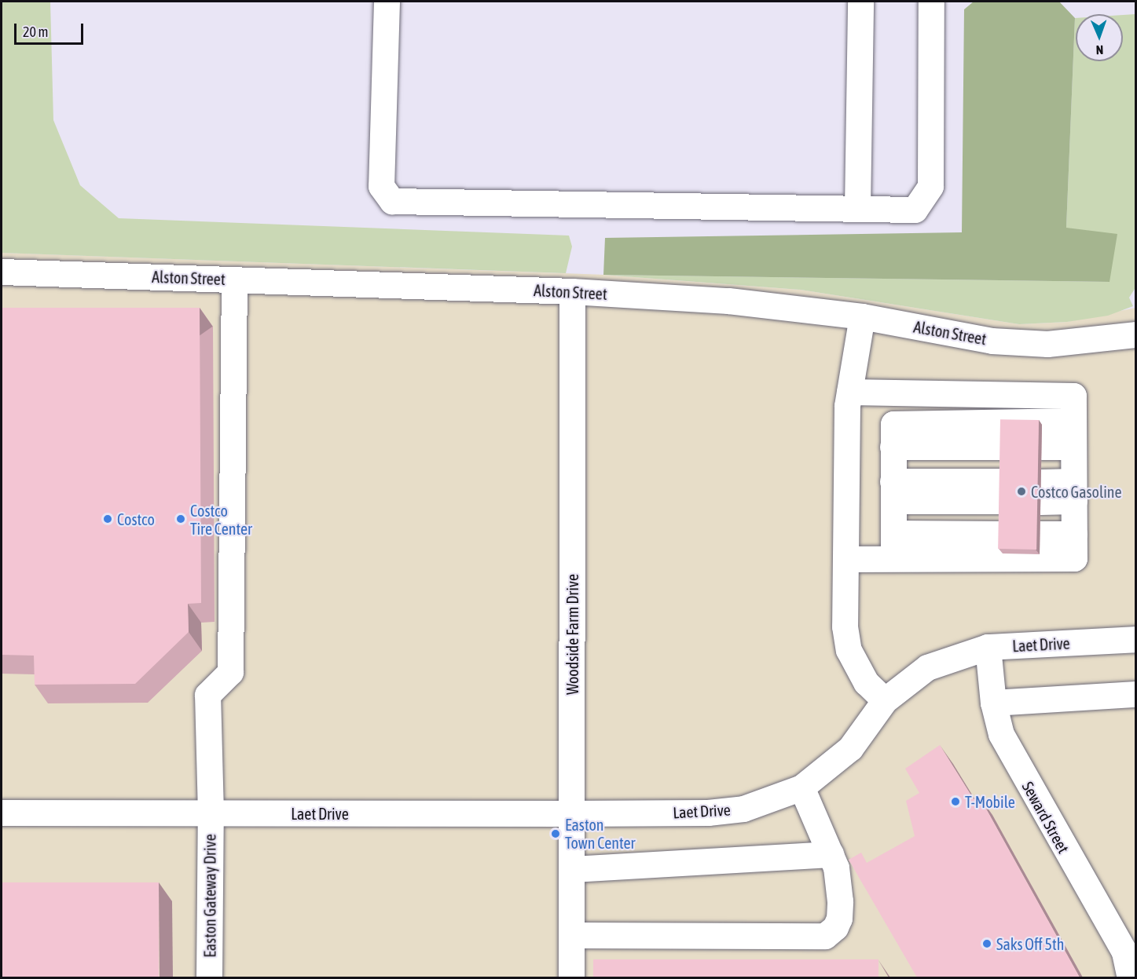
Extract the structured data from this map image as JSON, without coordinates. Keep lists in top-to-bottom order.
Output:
{
  "streets": {
    "street": [
      "Alston Street",
      "Woodside Farm Drive",
      "Laet Drive",
      "Seward Street",
      "Easton Gateway Drive"
    ]
  },
  "crossings": [
    ["Alston Street", "Woodside Farm Drive"],
    ["Alston Street", "Easton Gateway Drive"],
    ["Woodside Farm Drive", "Laet Drive"],
    ["Laet Drive", "Seward Street"],
    ["Laet Drive", "Easton Gateway Drive"]
  ],
  "places": [
    "Costco Gasoline",
    "Costco",
    "Costco Tire Center",
    "T-Mobile",
    "Easton Town Center",
    "Saks Off 5th"
  ],
  "scale_bar": "20 m",
  "north": "bottom"
}
